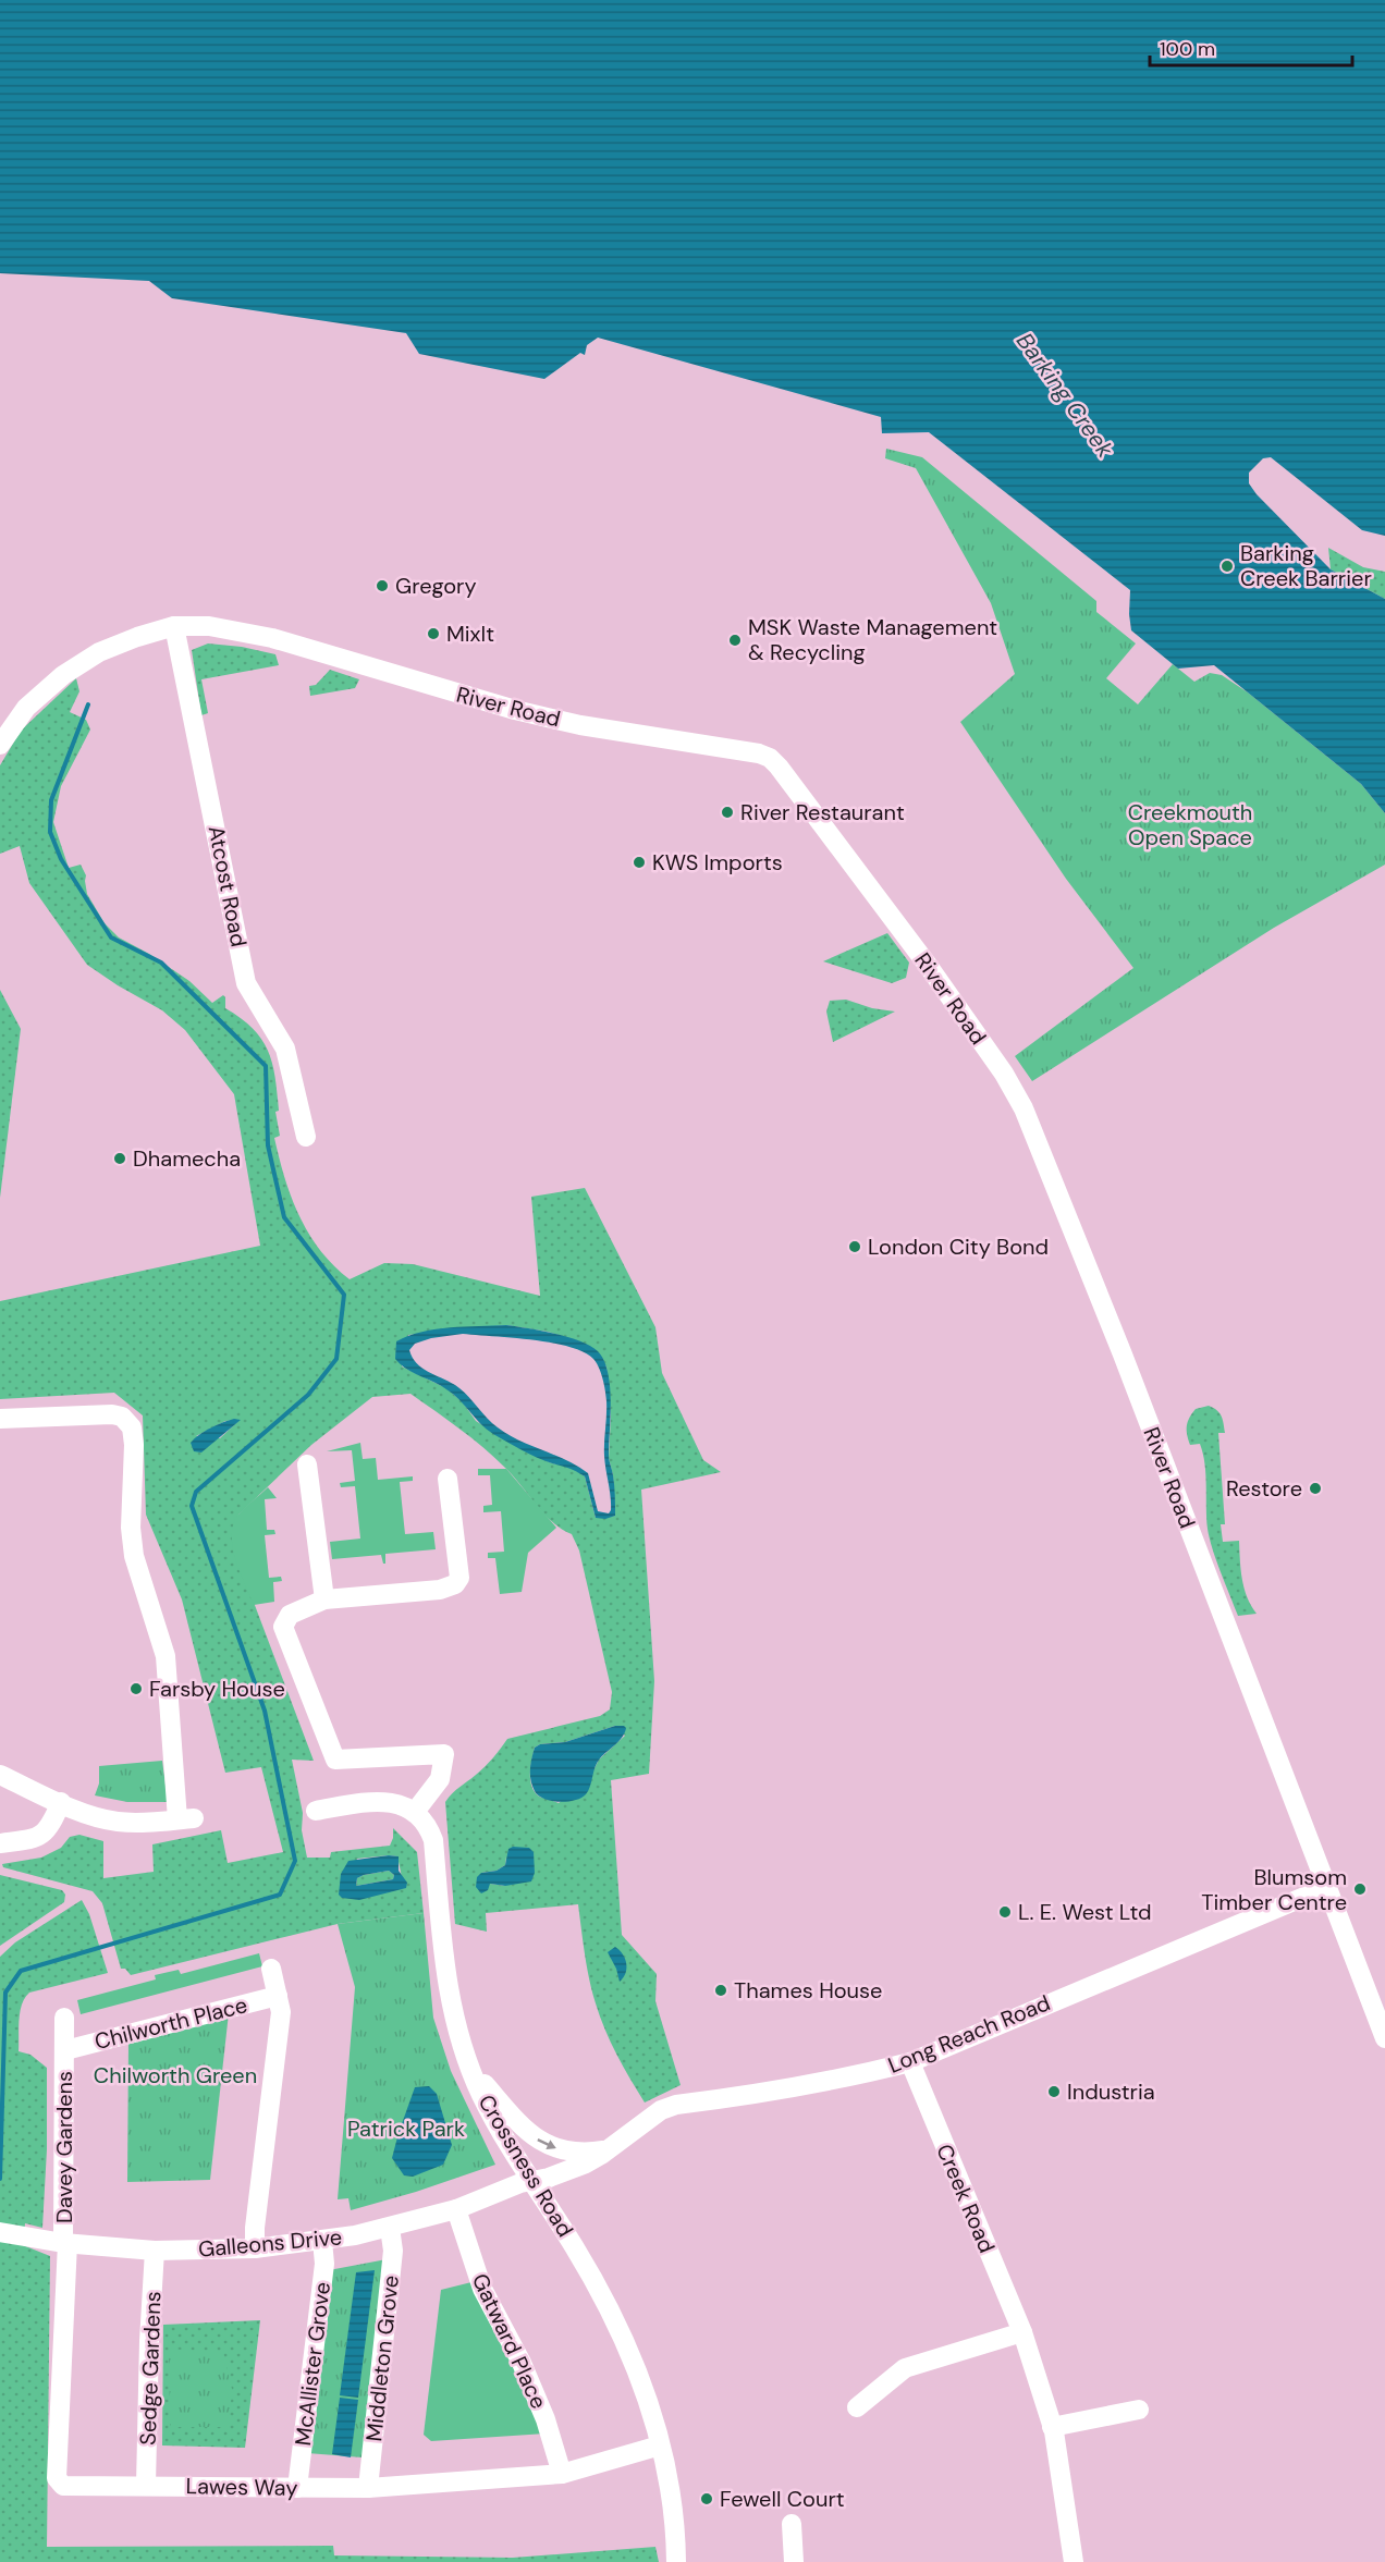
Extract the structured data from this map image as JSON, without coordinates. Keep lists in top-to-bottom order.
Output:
{
  "streets": {
    "street": [
      "River Road",
      "Atcost Road",
      "Chilworth Place",
      "Long Reach Road",
      "Davey Gardens",
      "Crossness Road",
      "Creek Road",
      "Galleons Drive",
      "Gatward Place",
      "Middleton Grove",
      "McAllister Grove",
      "Sedge Gardens",
      "Lawes Way"
    ]
  },
  "crossings": [
    ["River Road", "Atcost Road"],
    ["River Road", "Long Reach Road"],
    ["Chilworth Place", "Davey Gardens"],
    ["Long Reach Road", "Crossness Road"],
    ["Long Reach Road", "Creek Road"],
    ["Long Reach Road", "Galleons Drive"],
    ["Davey Gardens", "Galleons Drive"],
    ["Davey Gardens", "Lawes Way"],
    ["Crossness Road", "Galleons Drive"],
    ["Crossness Road", "Lawes Way"],
    ["Galleons Drive", "Gatward Place"],
    ["Galleons Drive", "Middleton Grove"],
    ["Galleons Drive", "McAllister Grove"],
    ["Galleons Drive", "Sedge Gardens"],
    ["Galleons Drive", "Lawes Way"],
    ["Gatward Place", "Lawes Way"],
    ["Middleton Grove", "Lawes Way"],
    ["McAllister Grove", "Lawes Way"],
    ["Sedge Gardens", "Lawes Way"]
  ],
  "water": ["Barking Creek"],
  "parks": ["Creekmouth Open Space", "Chilworth Green", "Patrick Park"],
  "places": [
    "Barking Creek Barrier",
    "Gregory",
    "MixIt",
    "MSK Waste Management & Recycling",
    "River Restaurant",
    "KWS Imports",
    "Dhamecha",
    "London City Bond",
    "Restore",
    "Farsby House",
    "Blumsom Timber Centre",
    "L. E. West Ltd",
    "Thames House",
    "Industria",
    "Fewell Court"
  ],
  "scale_bar": "100 m"
}
